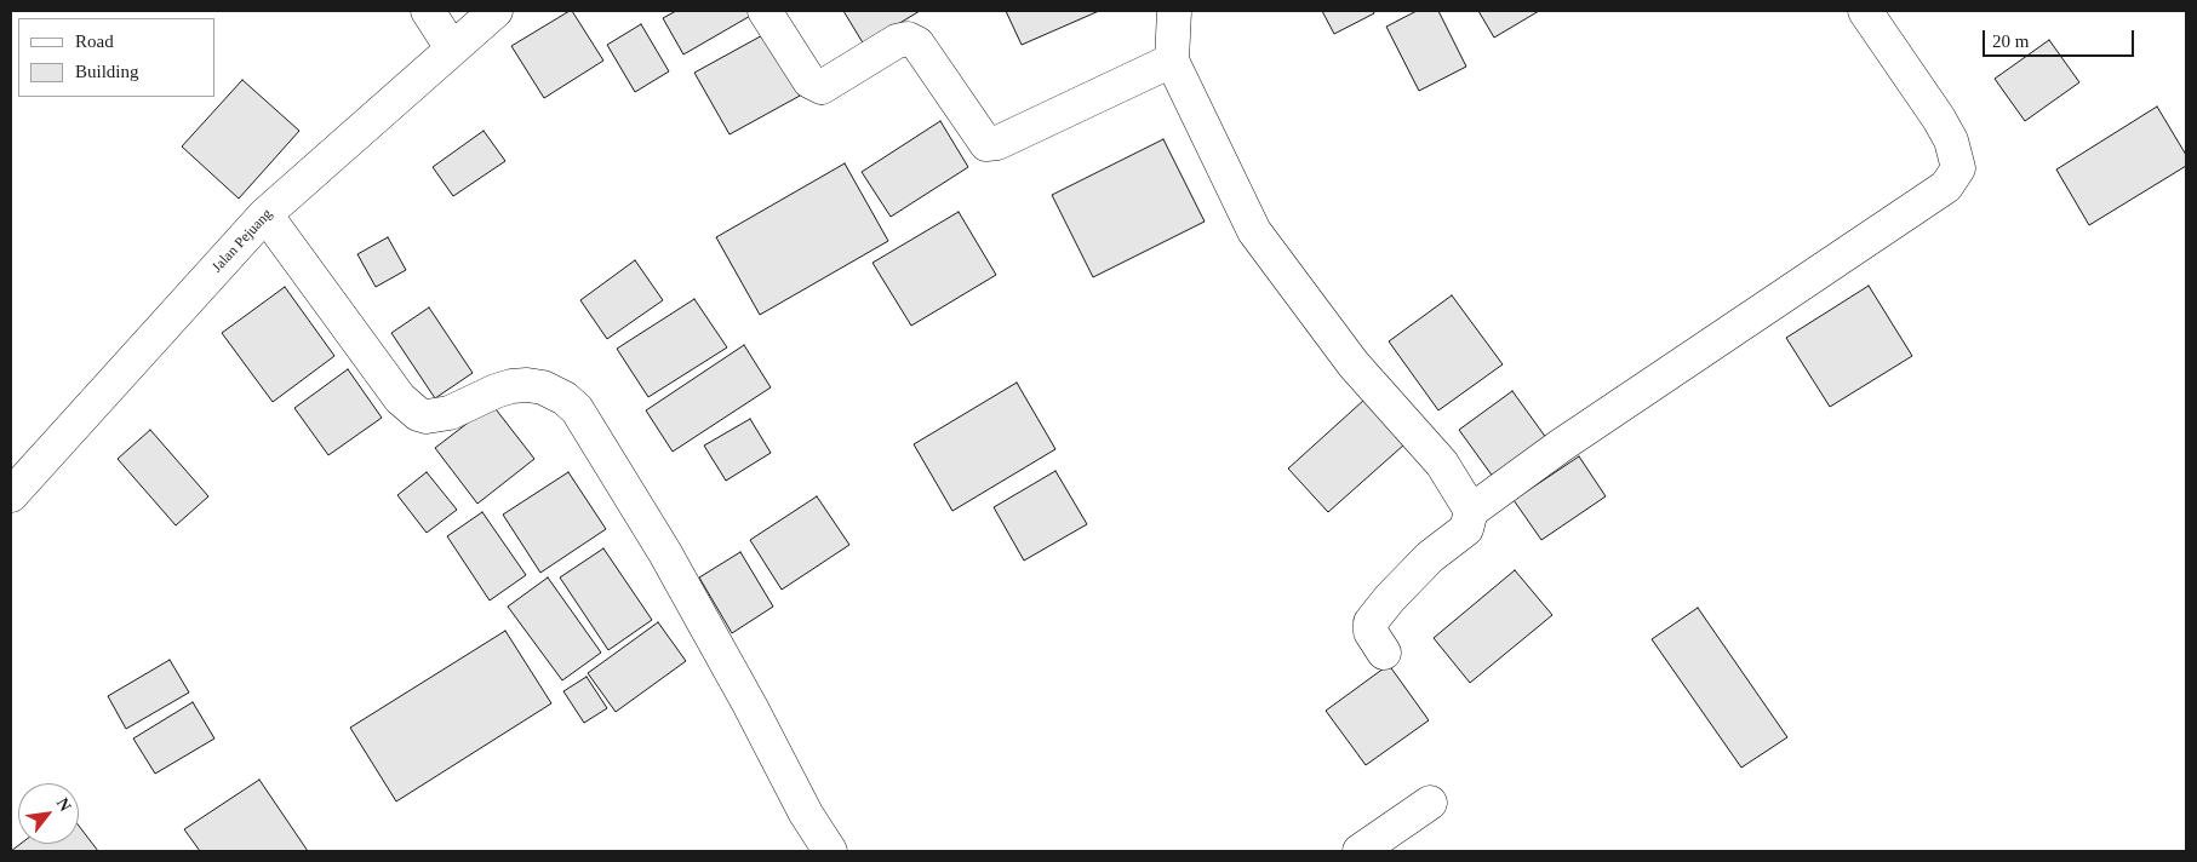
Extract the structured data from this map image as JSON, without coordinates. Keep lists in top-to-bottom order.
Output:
{
  "streets": {
    "street": ["Jalan Pejuang"]
  },
  "legend": ["Road", "Building"],
  "scale_bar": "20 m",
  "north": "top right"
}
